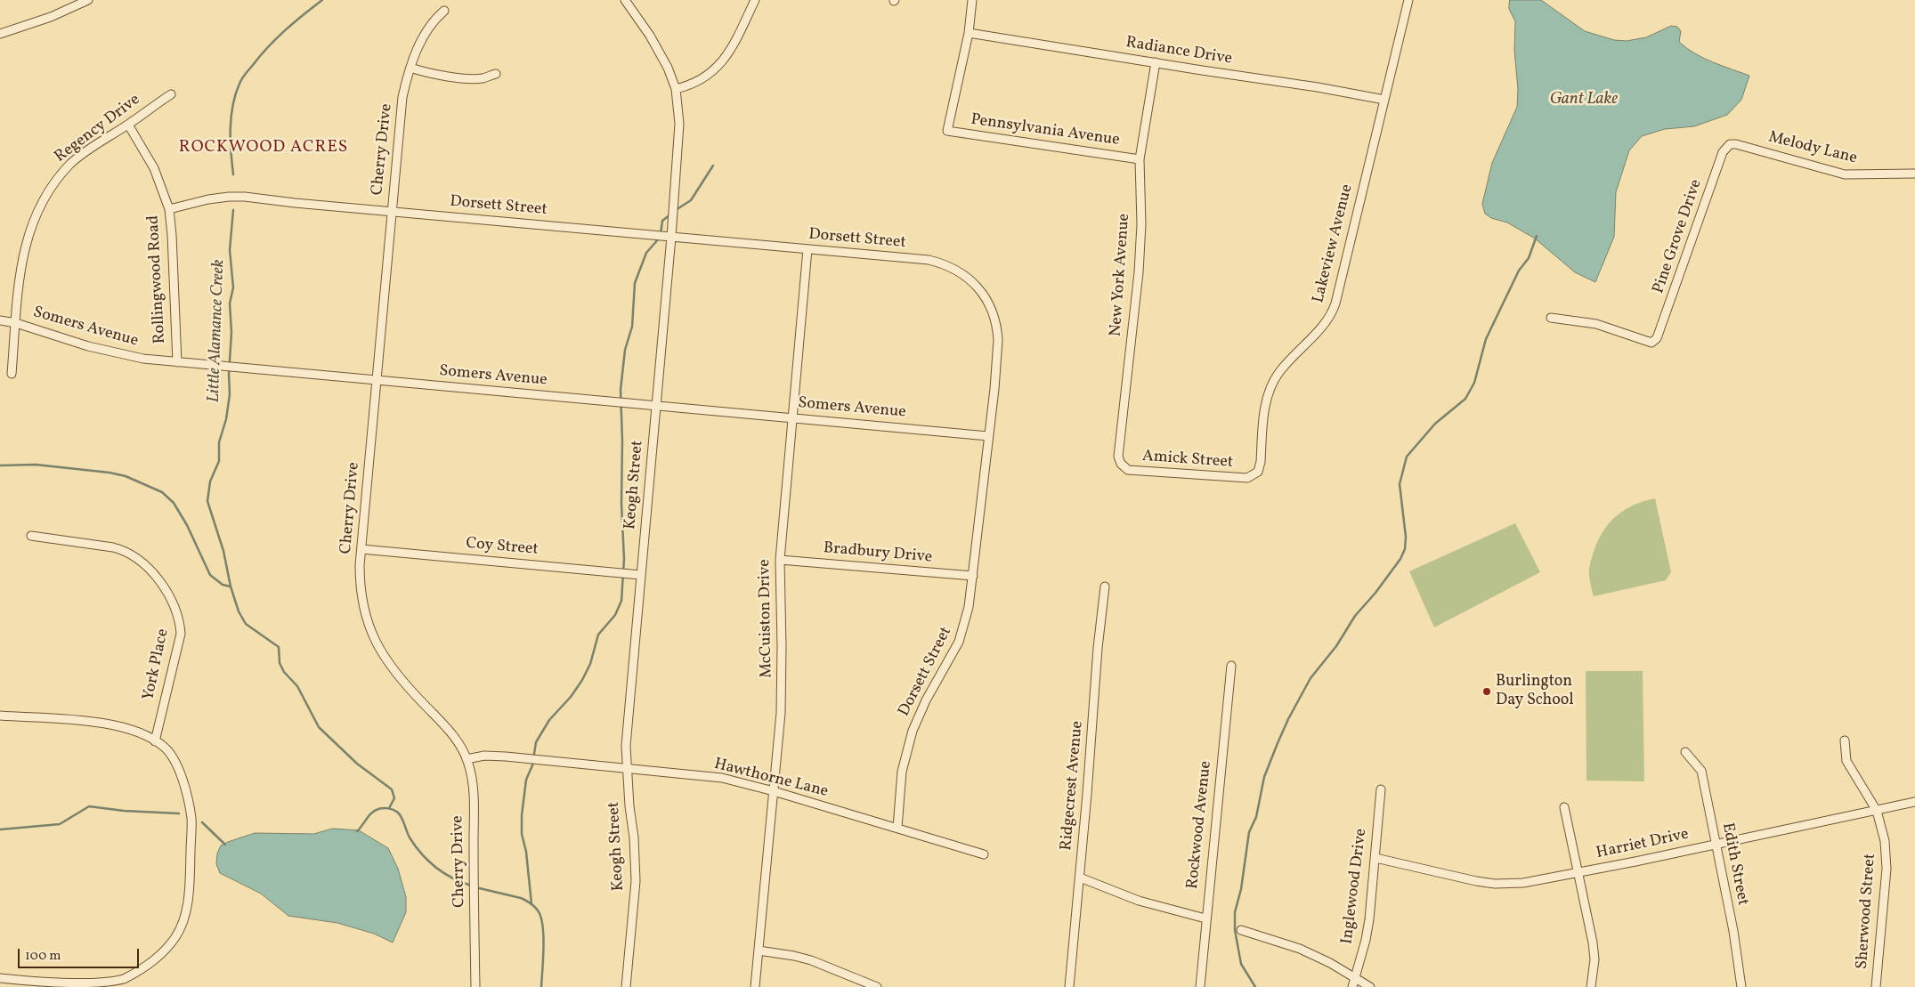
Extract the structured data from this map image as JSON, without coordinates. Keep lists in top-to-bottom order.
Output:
{
  "streets": {
    "street": [
      "Radiance Drive",
      "Regency Drive",
      "Pennsylvania Avenue",
      "Melody Lane",
      "Cherry Drive",
      "Dorsett Street",
      "Pine Grove Drive",
      "Lakeview Avenue",
      "New York Avenue",
      "Rollingwood Road",
      "Somers Avenue",
      "Amick Street",
      "Keogh Street",
      "Coy Street",
      "Bradbury Drive",
      "McCuiston Drive",
      "York Place",
      "Hawthorne Lane",
      "Ridgecrest Avenue",
      "Rockwood Avenue",
      "Harriet Drive",
      "Edith Street",
      "Inglewood Drive",
      "Sherwood Street"
    ]
  },
  "crossings": [
    ["Radiance Drive", "Pennsylvania Avenue"],
    ["Radiance Drive", "Lakeview Avenue"],
    ["Radiance Drive", "New York Avenue"],
    ["Regency Drive", "Rollingwood Road"],
    ["Regency Drive", "Somers Avenue"],
    ["Pennsylvania Avenue", "New York Avenue"],
    ["Melody Lane", "Pine Grove Drive"],
    ["Cherry Drive", "Dorsett Street"],
    ["Cherry Drive", "Somers Avenue"],
    ["Cherry Drive", "Coy Street"],
    ["Cherry Drive", "Hawthorne Lane"],
    ["Dorsett Street", "Rollingwood Road"],
    ["Dorsett Street", "Somers Avenue"],
    ["Dorsett Street", "Keogh Street"],
    ["Dorsett Street", "Bradbury Drive"],
    ["Dorsett Street", "McCuiston Drive"],
    ["Dorsett Street", "Hawthorne Lane"],
    ["Lakeview Avenue", "Amick Street"],
    ["New York Avenue", "Amick Street"],
    ["Rollingwood Road", "Somers Avenue"],
    ["Somers Avenue", "Keogh Street"],
    ["Somers Avenue", "McCuiston Drive"],
    ["Keogh Street", "Coy Street"],
    ["Keogh Street", "Hawthorne Lane"],
    ["Bradbury Drive", "McCuiston Drive"],
    ["McCuiston Drive", "Hawthorne Lane"],
    ["Harriet Drive", "Edith Street"],
    ["Harriet Drive", "Inglewood Drive"],
    ["Harriet Drive", "Sherwood Street"]
  ],
  "districts": ["ROCKWOOD ACRES"],
  "water": ["Gant Lake", "Little Alamance Creek"],
  "places": ["Burlington Day School"],
  "scale_bar": "100 m"
}
